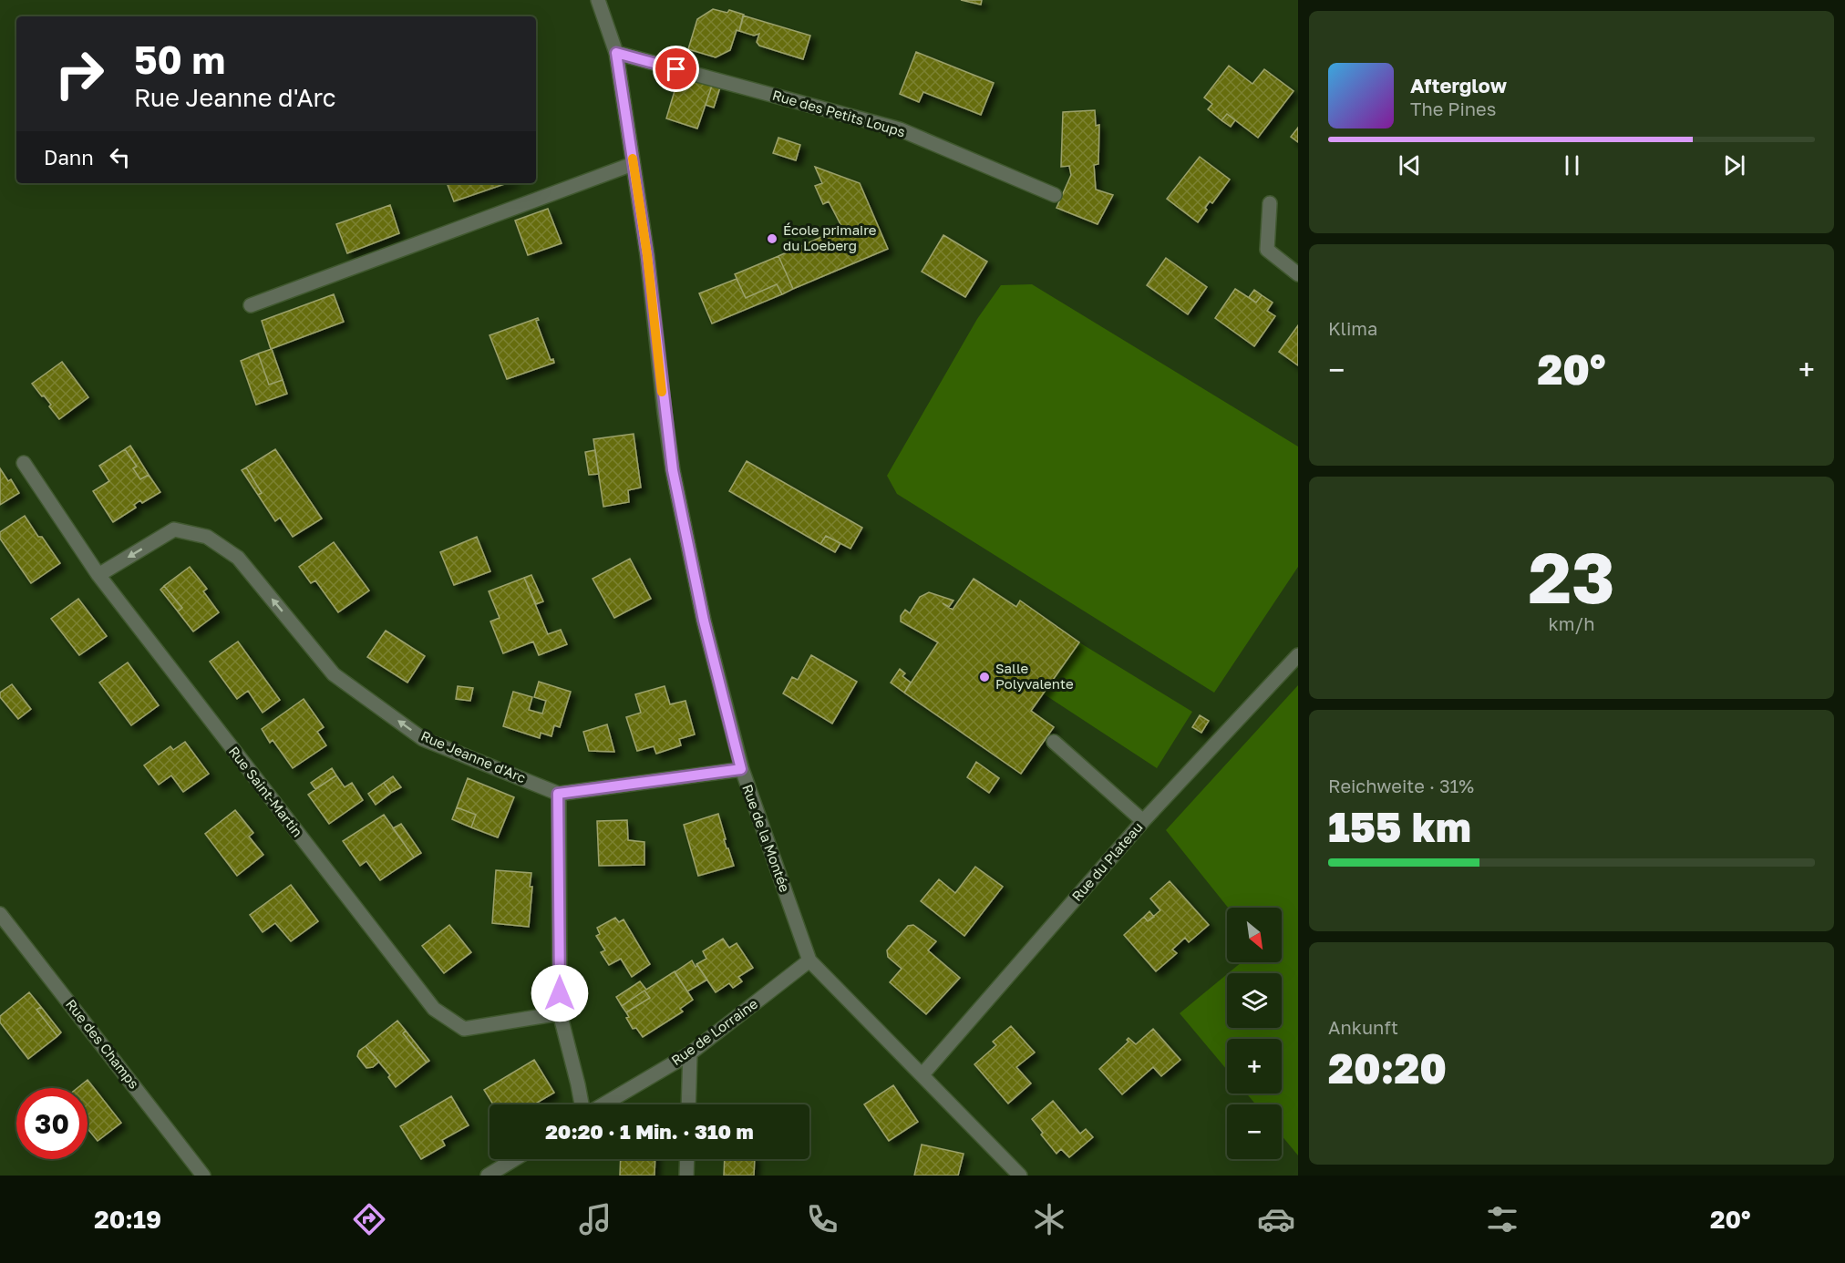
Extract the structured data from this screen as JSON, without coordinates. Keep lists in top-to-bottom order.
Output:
{
  "streets": {
    "street": [
      "Rue des Petits Loups",
      "Rue Jeanne d'Arc",
      "Rue Saint-Martin",
      "Rue de la Montée",
      "Rue du Plateau",
      "Rue de Lorraine",
      "Rue des Champs"
    ]
  },
  "crossings": [
    ["Rue des Petits Loups", "Rue de la Montée"],
    ["Rue Jeanne d'Arc", "Rue Saint-Martin"],
    ["Rue Jeanne d'Arc", "Rue de la Montée"],
    ["Rue de la Montée", "Rue du Plateau"],
    ["Rue de la Montée", "Rue de Lorraine"]
  ],
  "one_way": ["Rue Jeanne d'Arc"],
  "places": ["École primaire du Loeberg", "Salle Polyvalente"],
  "north": "bottom right",
  "page": {
    "turn": ["50 m", "Rue Jeanne d'Arc"],
    "song": ["Afterglow", "The Pines"],
    "then": "Dann",
    "tile": [
      "Klima",
      ["23", "km/h"],
      ["Reichweite · 31%", "155 km"],
      ["Ankunft", "20:20"]
    ],
    "heat": ["−", "20°", "+"],
    "map_buttons": ["+", "−"],
    "limit": "30",
    "trip": "20:20 · 1 Min. · 310 m",
    "tabs": ["20:19", "20°"]
  }
}
